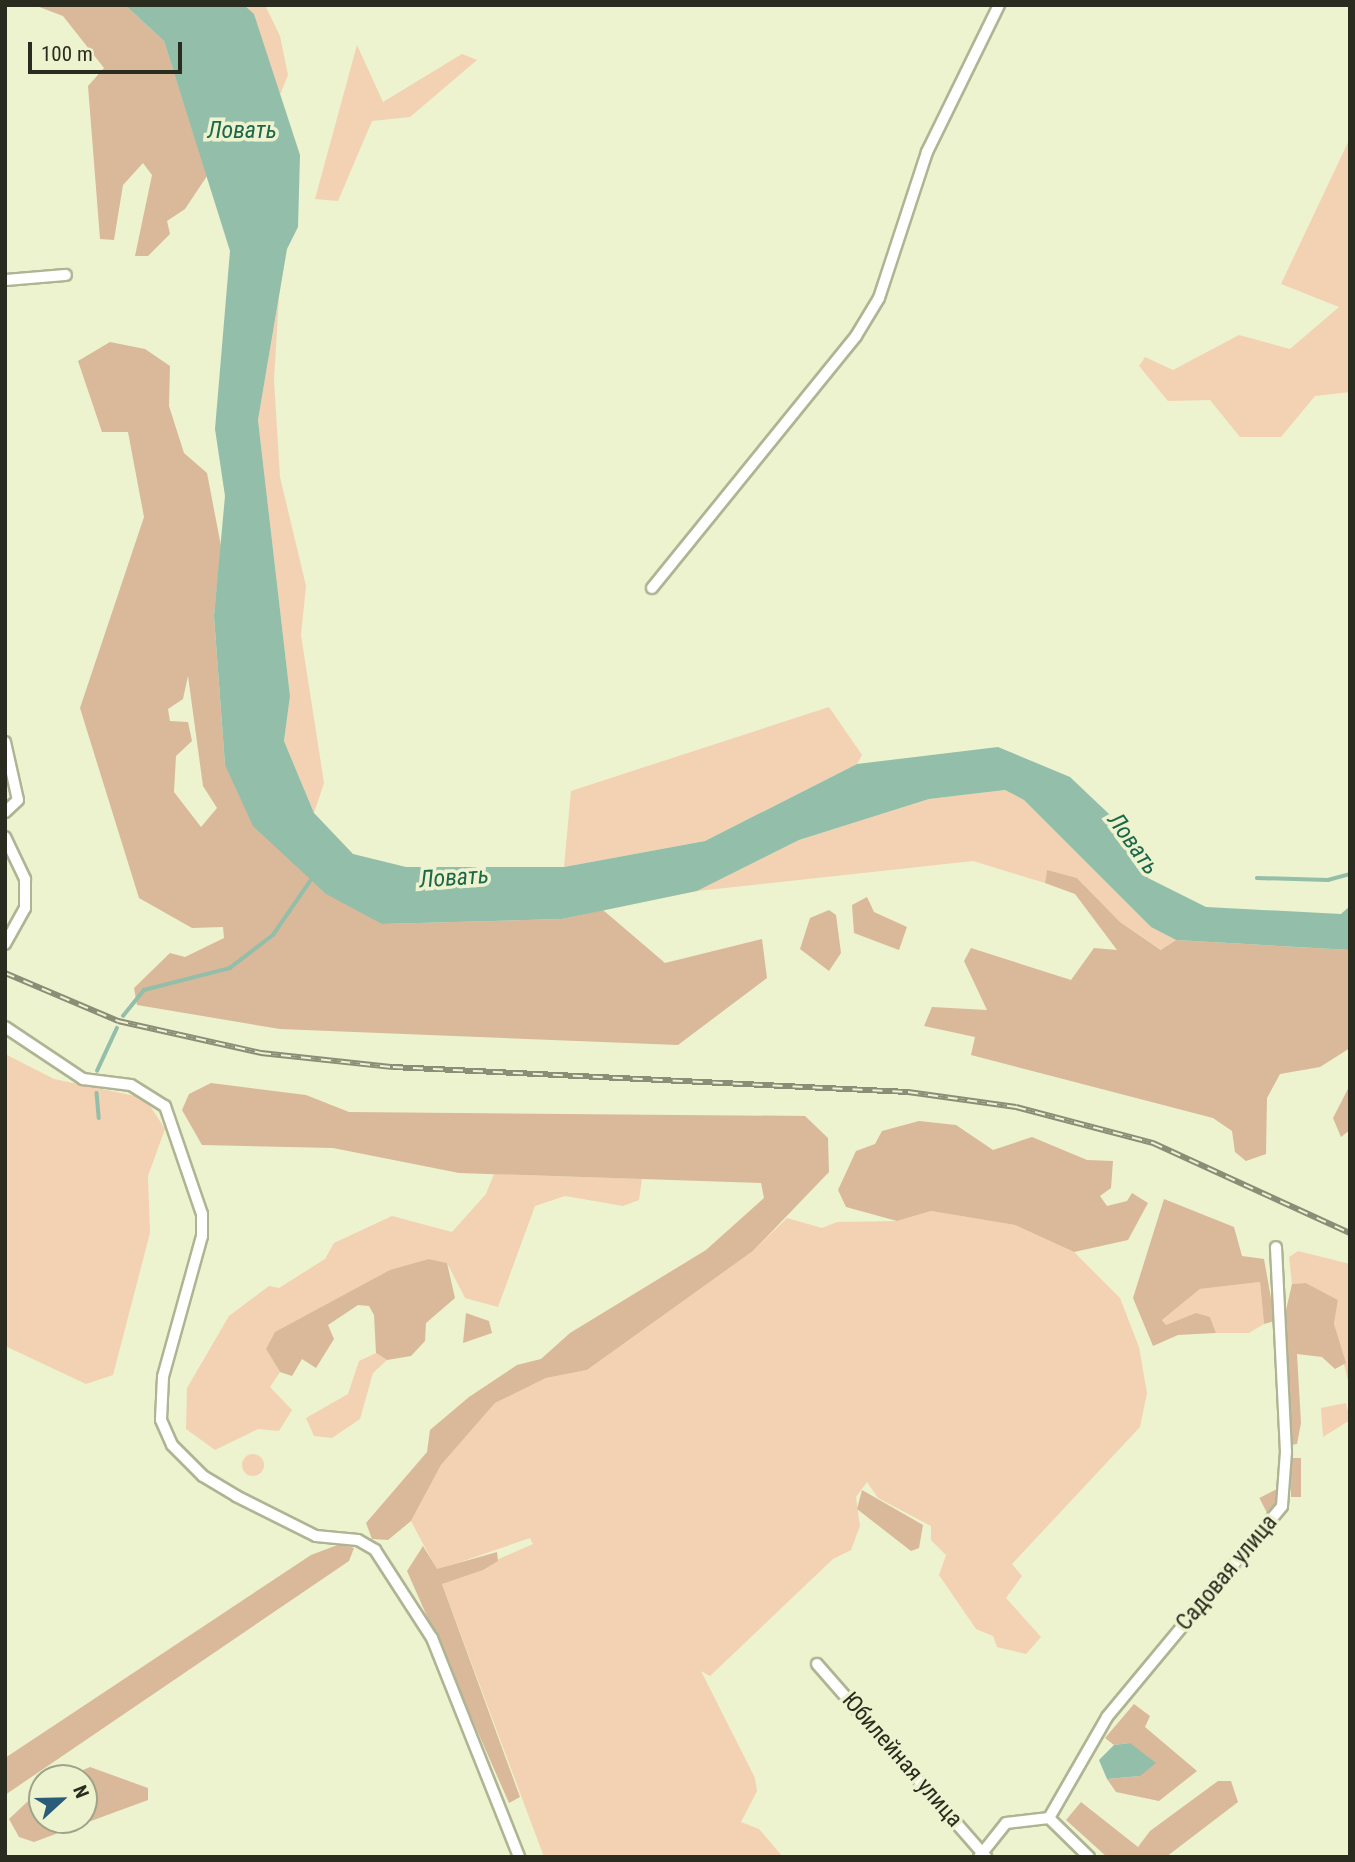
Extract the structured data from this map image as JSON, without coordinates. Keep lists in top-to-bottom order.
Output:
{
  "streets": {
    "street": ["Садовая улица", "Юбилейная улица"]
  },
  "water": ["Ловать"],
  "scale_bar": "100 m",
  "north": "right"
}
